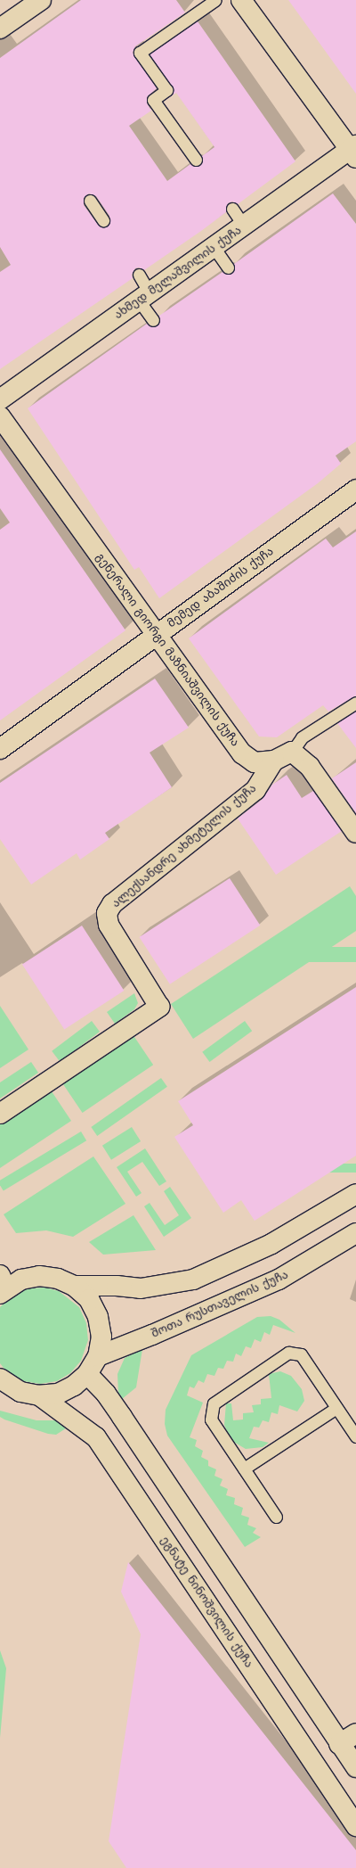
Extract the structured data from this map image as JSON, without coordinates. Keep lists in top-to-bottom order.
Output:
{
  "streets": {
    "street": [
      "ახმედ მელაშვილის ქუჩა",
      "მემედ აბაშიძის ქუჩა",
      "გენერალი გიორგი მაზნიაშვილის ქუჩა",
      "ალექსანდრე ახმეტელის ქუჩა",
      "შოთა რუსთაველის ქუჩა",
      "ეგნატე ნინოშვილის ქუჩა"
    ]
  },
  "crossings": [
    ["მემედ აბაშიძის ქუჩა", "გენერალი გიორგი მაზნიაშვილის ქუჩა"],
    ["გენერალი გიორგი მაზნიაშვილის ქუჩა", "ალექსანდრე ახმეტელის ქუჩა"]
  ]
}
